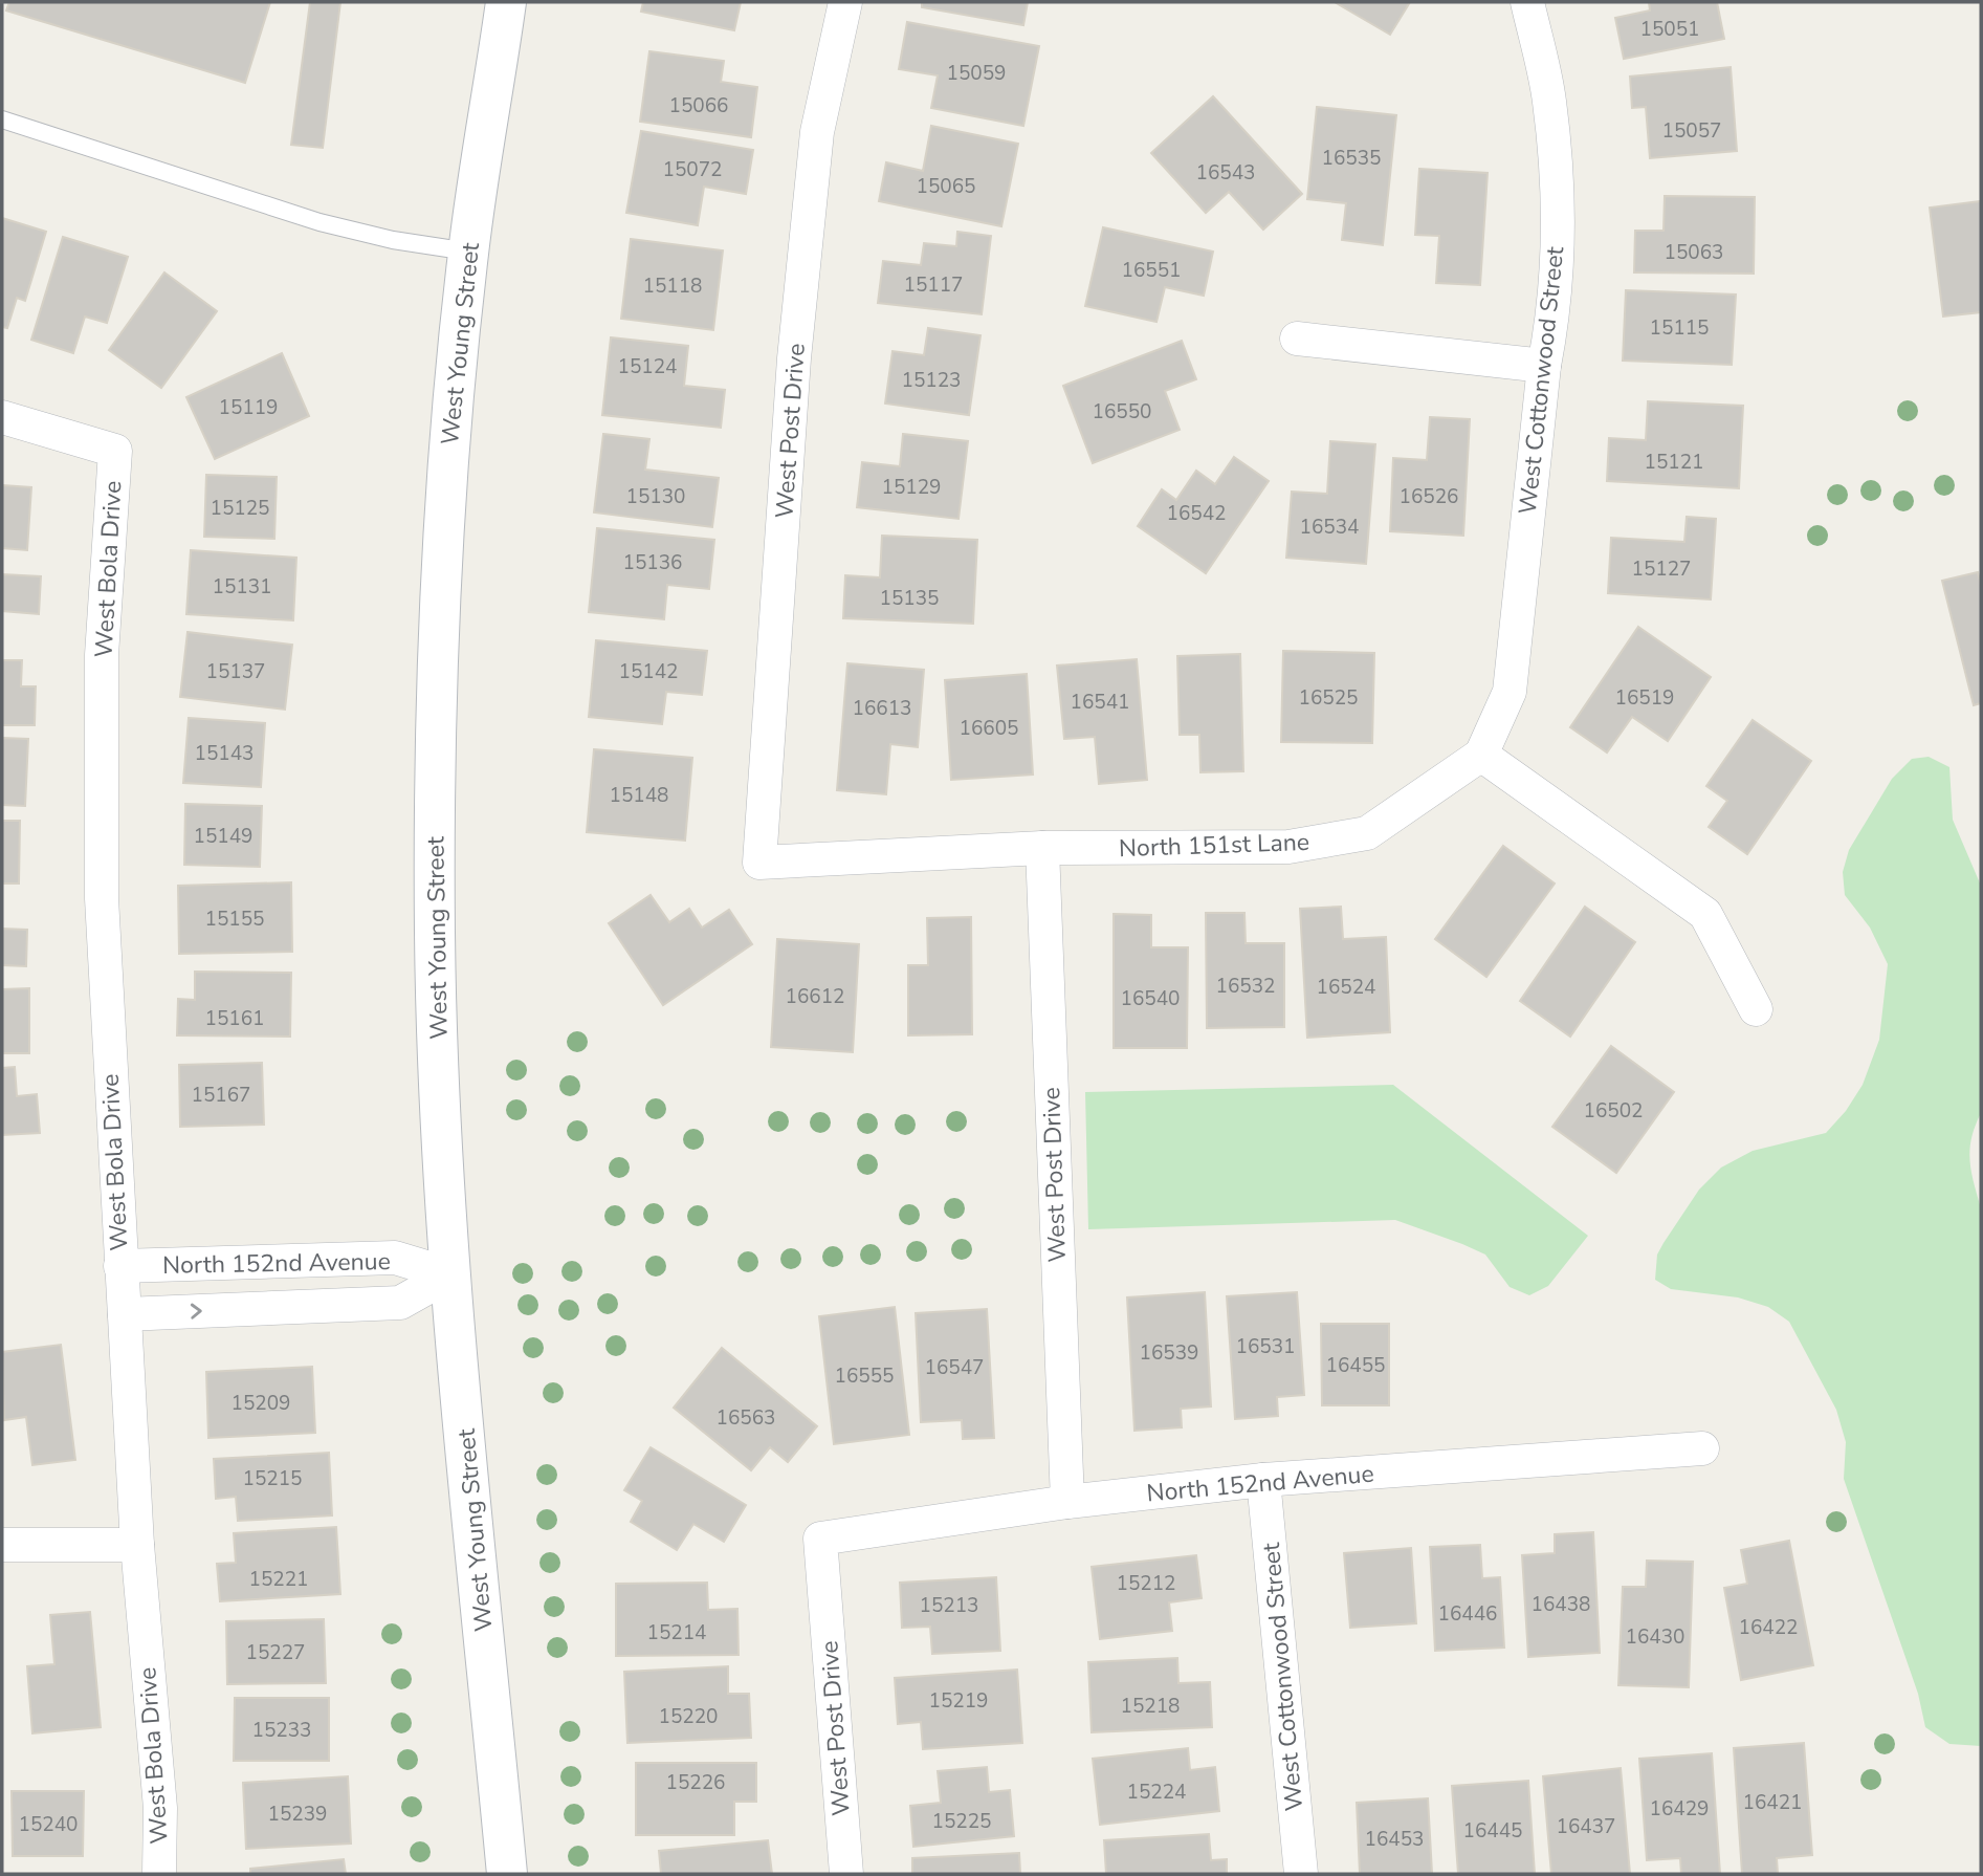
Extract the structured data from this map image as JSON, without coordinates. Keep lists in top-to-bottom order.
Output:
{
  "streets": {
    "street": [
      "West Young Street",
      "West Cottonwood Street",
      "West Post Drive",
      "West Bola Drive",
      "North 151st Lane",
      "North 152nd Avenue"
    ]
  },
  "crossings": [
    ["West Young Street", "North 152nd Avenue"],
    ["West Cottonwood Street", "North 151st Lane"],
    ["West Cottonwood Street", "North 152nd Avenue"],
    ["West Post Drive", "North 151st Lane"],
    ["West Post Drive", "North 152nd Avenue"],
    ["West Bola Drive", "North 152nd Avenue"]
  ],
  "house_numbers": [
    "15051",
    "15059",
    "15066",
    "15057",
    "16535",
    "15072",
    "16543",
    "15065",
    "15063",
    "16551",
    "15117",
    "15118",
    "15115",
    "15124",
    "15123",
    "15119",
    "16550",
    "15121",
    "15129",
    "15130",
    "16526",
    "15125",
    "16542",
    "16534",
    "15136",
    "15127",
    "15131",
    "15135",
    "15137",
    "15142",
    "16525",
    "16519",
    "16541",
    "16613",
    "16605",
    "15143",
    "15148",
    "15149",
    "15155",
    "16532",
    "16524",
    "16612",
    "16540",
    "15161",
    "15167",
    "16502",
    "16531",
    "16539",
    "16455",
    "16547",
    "16555",
    "15209",
    "16563",
    "15215",
    "15221",
    "15212",
    "16438",
    "15213",
    "16446",
    "16422",
    "15214",
    "16430",
    "15227",
    "15219",
    "15218",
    "15220",
    "15233",
    "15226",
    "15224",
    "16421",
    "16429",
    "15239",
    "15225",
    "15240",
    "16437",
    "16445",
    "16453"
  ]
}
